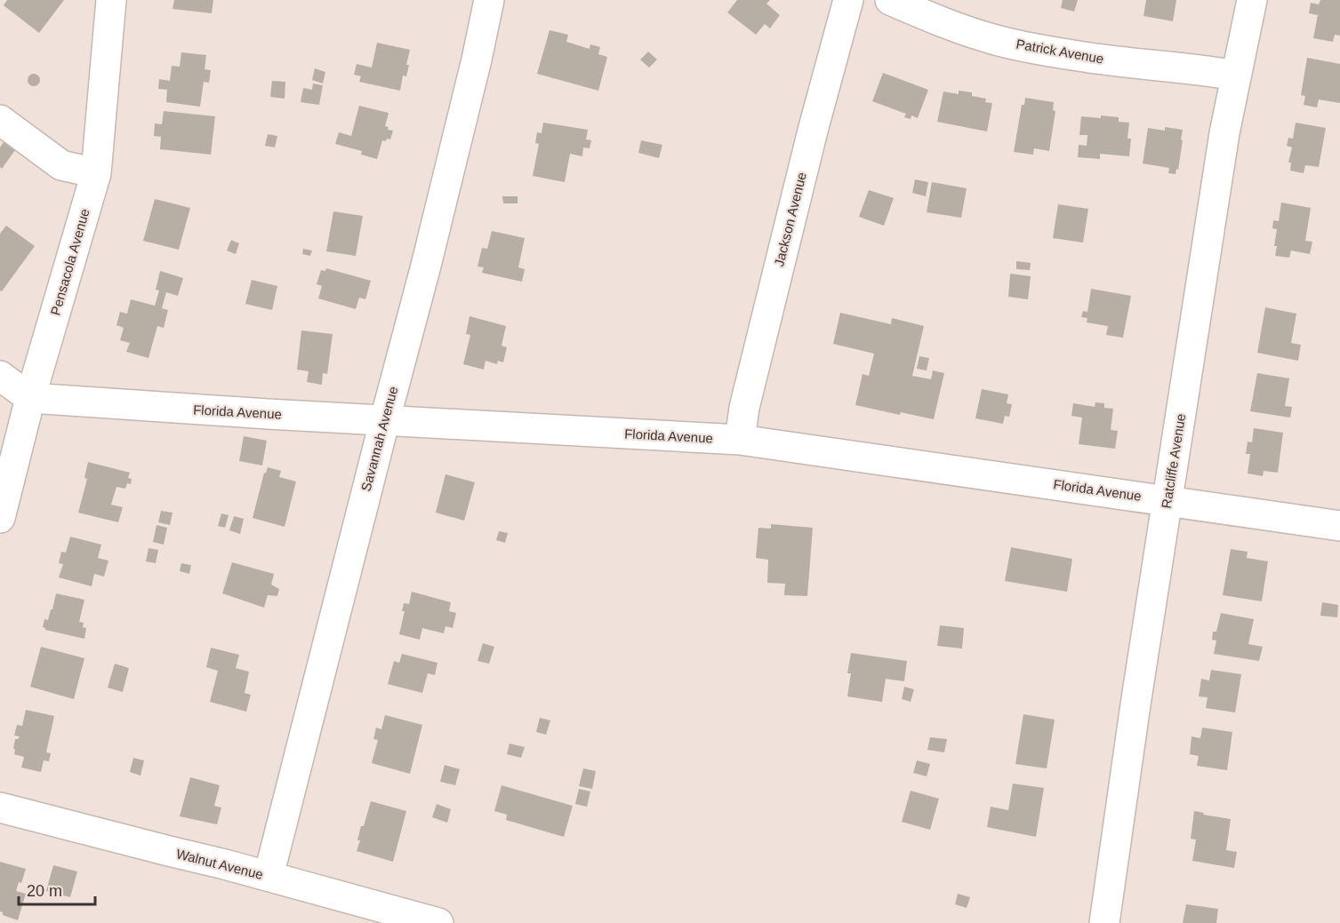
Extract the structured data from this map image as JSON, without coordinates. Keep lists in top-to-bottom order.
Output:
{
  "streets": {
    "street": [
      "Patrick Avenue",
      "Jackson Avenue",
      "Pensacola Avenue",
      "Florida Avenue",
      "Savannah Avenue",
      "Ratcliffe Avenue",
      "Walnut Avenue"
    ]
  },
  "crossings": [
    ["Patrick Avenue", "Ratcliffe Avenue"],
    ["Jackson Avenue", "Florida Avenue"],
    ["Pensacola Avenue", "Florida Avenue"],
    ["Florida Avenue", "Savannah Avenue"],
    ["Florida Avenue", "Ratcliffe Avenue"],
    ["Savannah Avenue", "Walnut Avenue"]
  ],
  "scale_bar": "20 m"
}
